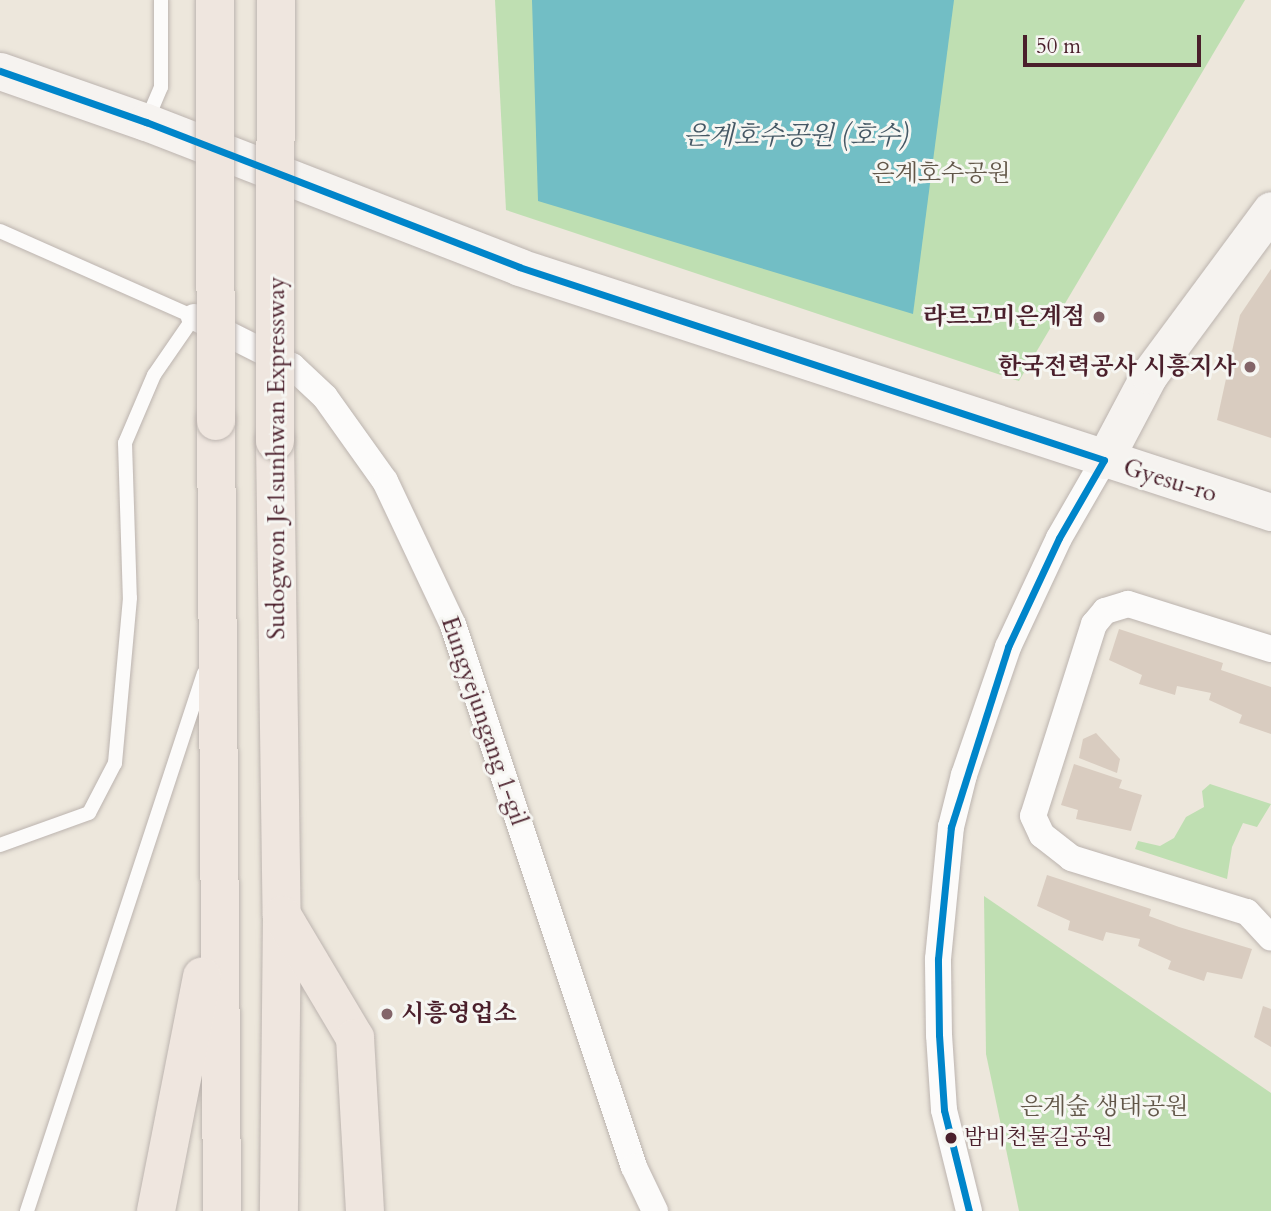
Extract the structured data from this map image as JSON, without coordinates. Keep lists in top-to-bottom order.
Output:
{
  "streets": {
    "highway": ["Sudogwon Je1sunhwan Expressway"],
    "street": ["Gyesu-ro", "Eungyejungang 1-gil"]
  },
  "water": ["은계호수공원 (호수)"],
  "parks": ["은계호수공원", "은계숲 생태공원"],
  "places": [
    "라르고미은계점",
    "한국전력공사 시흥지사",
    "시흥영업소",
    "밤비천물길공원"
  ],
  "scale_bar": "50 m"
}
